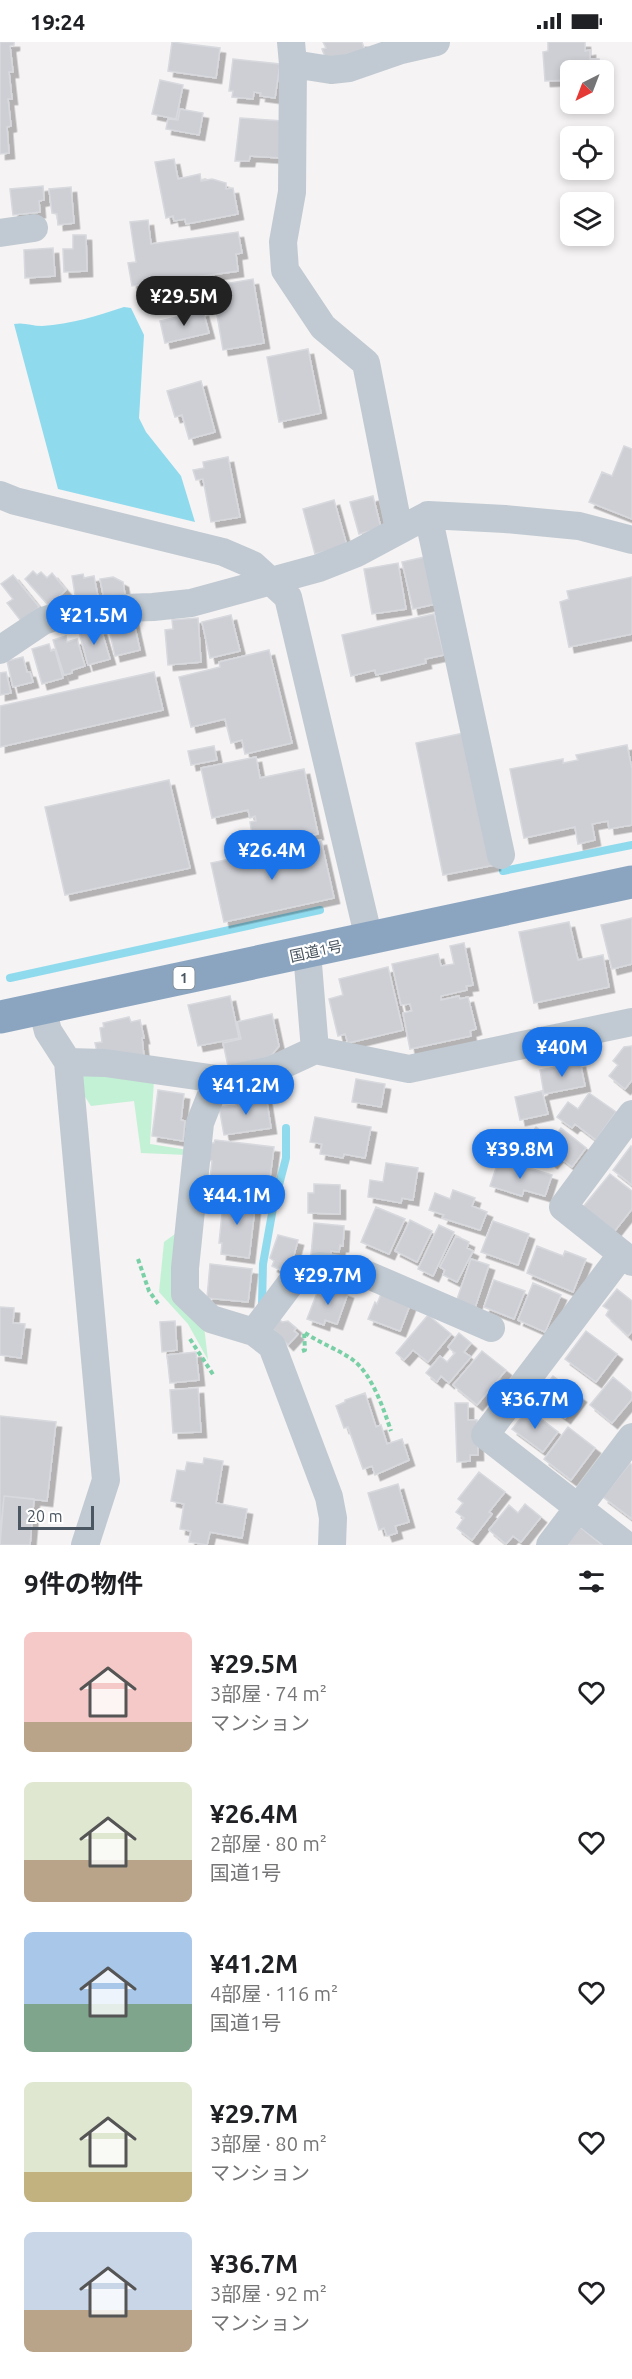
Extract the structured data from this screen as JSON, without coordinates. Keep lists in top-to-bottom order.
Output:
{
  "streets": {
    "highway": ["国道1号", "1"]
  },
  "scale_bar": "20 m",
  "north": "bottom left",
  "page": {
    "status": "19:24",
    "price": [
      "¥29.5M",
      "¥21.5M",
      "¥26.4M",
      "¥40M",
      "¥41.2M",
      "¥39.8M",
      "¥44.1M",
      "¥29.7M",
      "¥36.7M"
    ],
    "scale": "20 m",
    "heading": "9件の物件",
    "list": [
      {
        "name": "¥29.5M",
        "note": "3部屋 · 74 m² · マンション"
      },
      {
        "name": "¥26.4M",
        "note": "2部屋 · 80 m² · 国道1号"
      },
      {
        "name": "¥41.2M",
        "note": "4部屋 · 116 m² · 国道1号"
      },
      {
        "name": "¥29.7M",
        "note": "3部屋 · 80 m² · マンション"
      },
      {
        "name": "¥36.7M",
        "note": "3部屋 · 92 m² · マンション"
      }
    ]
  }
}
